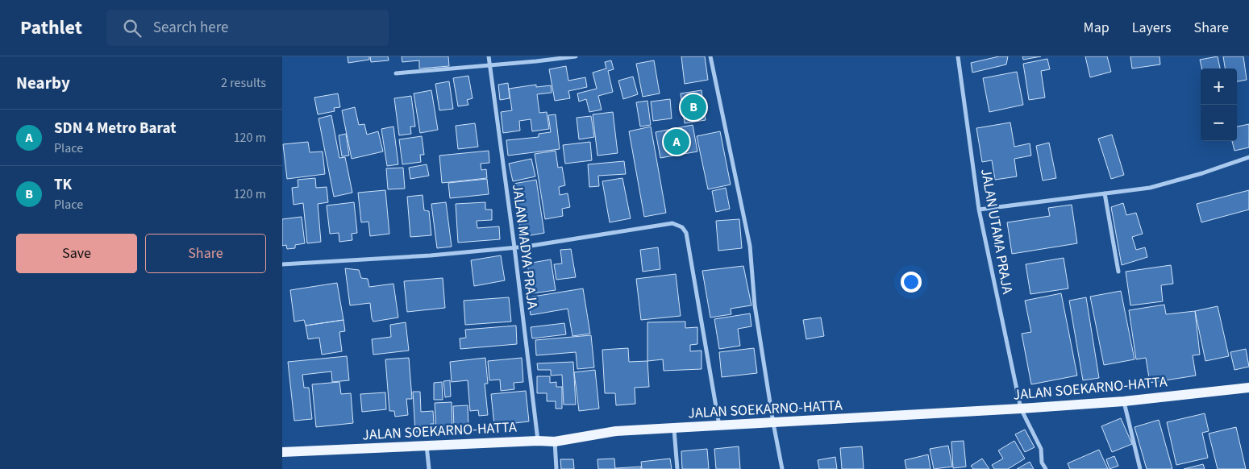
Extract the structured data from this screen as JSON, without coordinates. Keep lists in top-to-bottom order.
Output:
{
  "streets": {
    "main road": ["JALAN SOEKARNO-HATTA"],
    "street": ["JALAN UTAMA PRAJA", "JALAN MADYA PRAJA"]
  },
  "crossings": [
    ["JALAN UTAMA PRAJA", "JALAN SOEKARNO-HATTA"],
    ["JALAN MADYA PRAJA", "JALAN SOEKARNO-HATTA"]
  ],
  "page": {
    "header": "Pathlet",
    "search": "Search here",
    "nav": ["Map", "Layers", "Share"],
    "heading": ["Nearby", "2 results"],
    "map_buttons": ["+", "−"],
    "pins": ["B", "A"],
    "list": [
      {
        "mark": "A",
        "name": "SDN 4 Metro Barat",
        "note": "Place",
        "value": "120 m"
      },
      {
        "mark": "B",
        "name": "TK",
        "note": "Place",
        "value": "120 m"
      }
    ],
    "buttons": ["Save", "Share"]
  }
}
